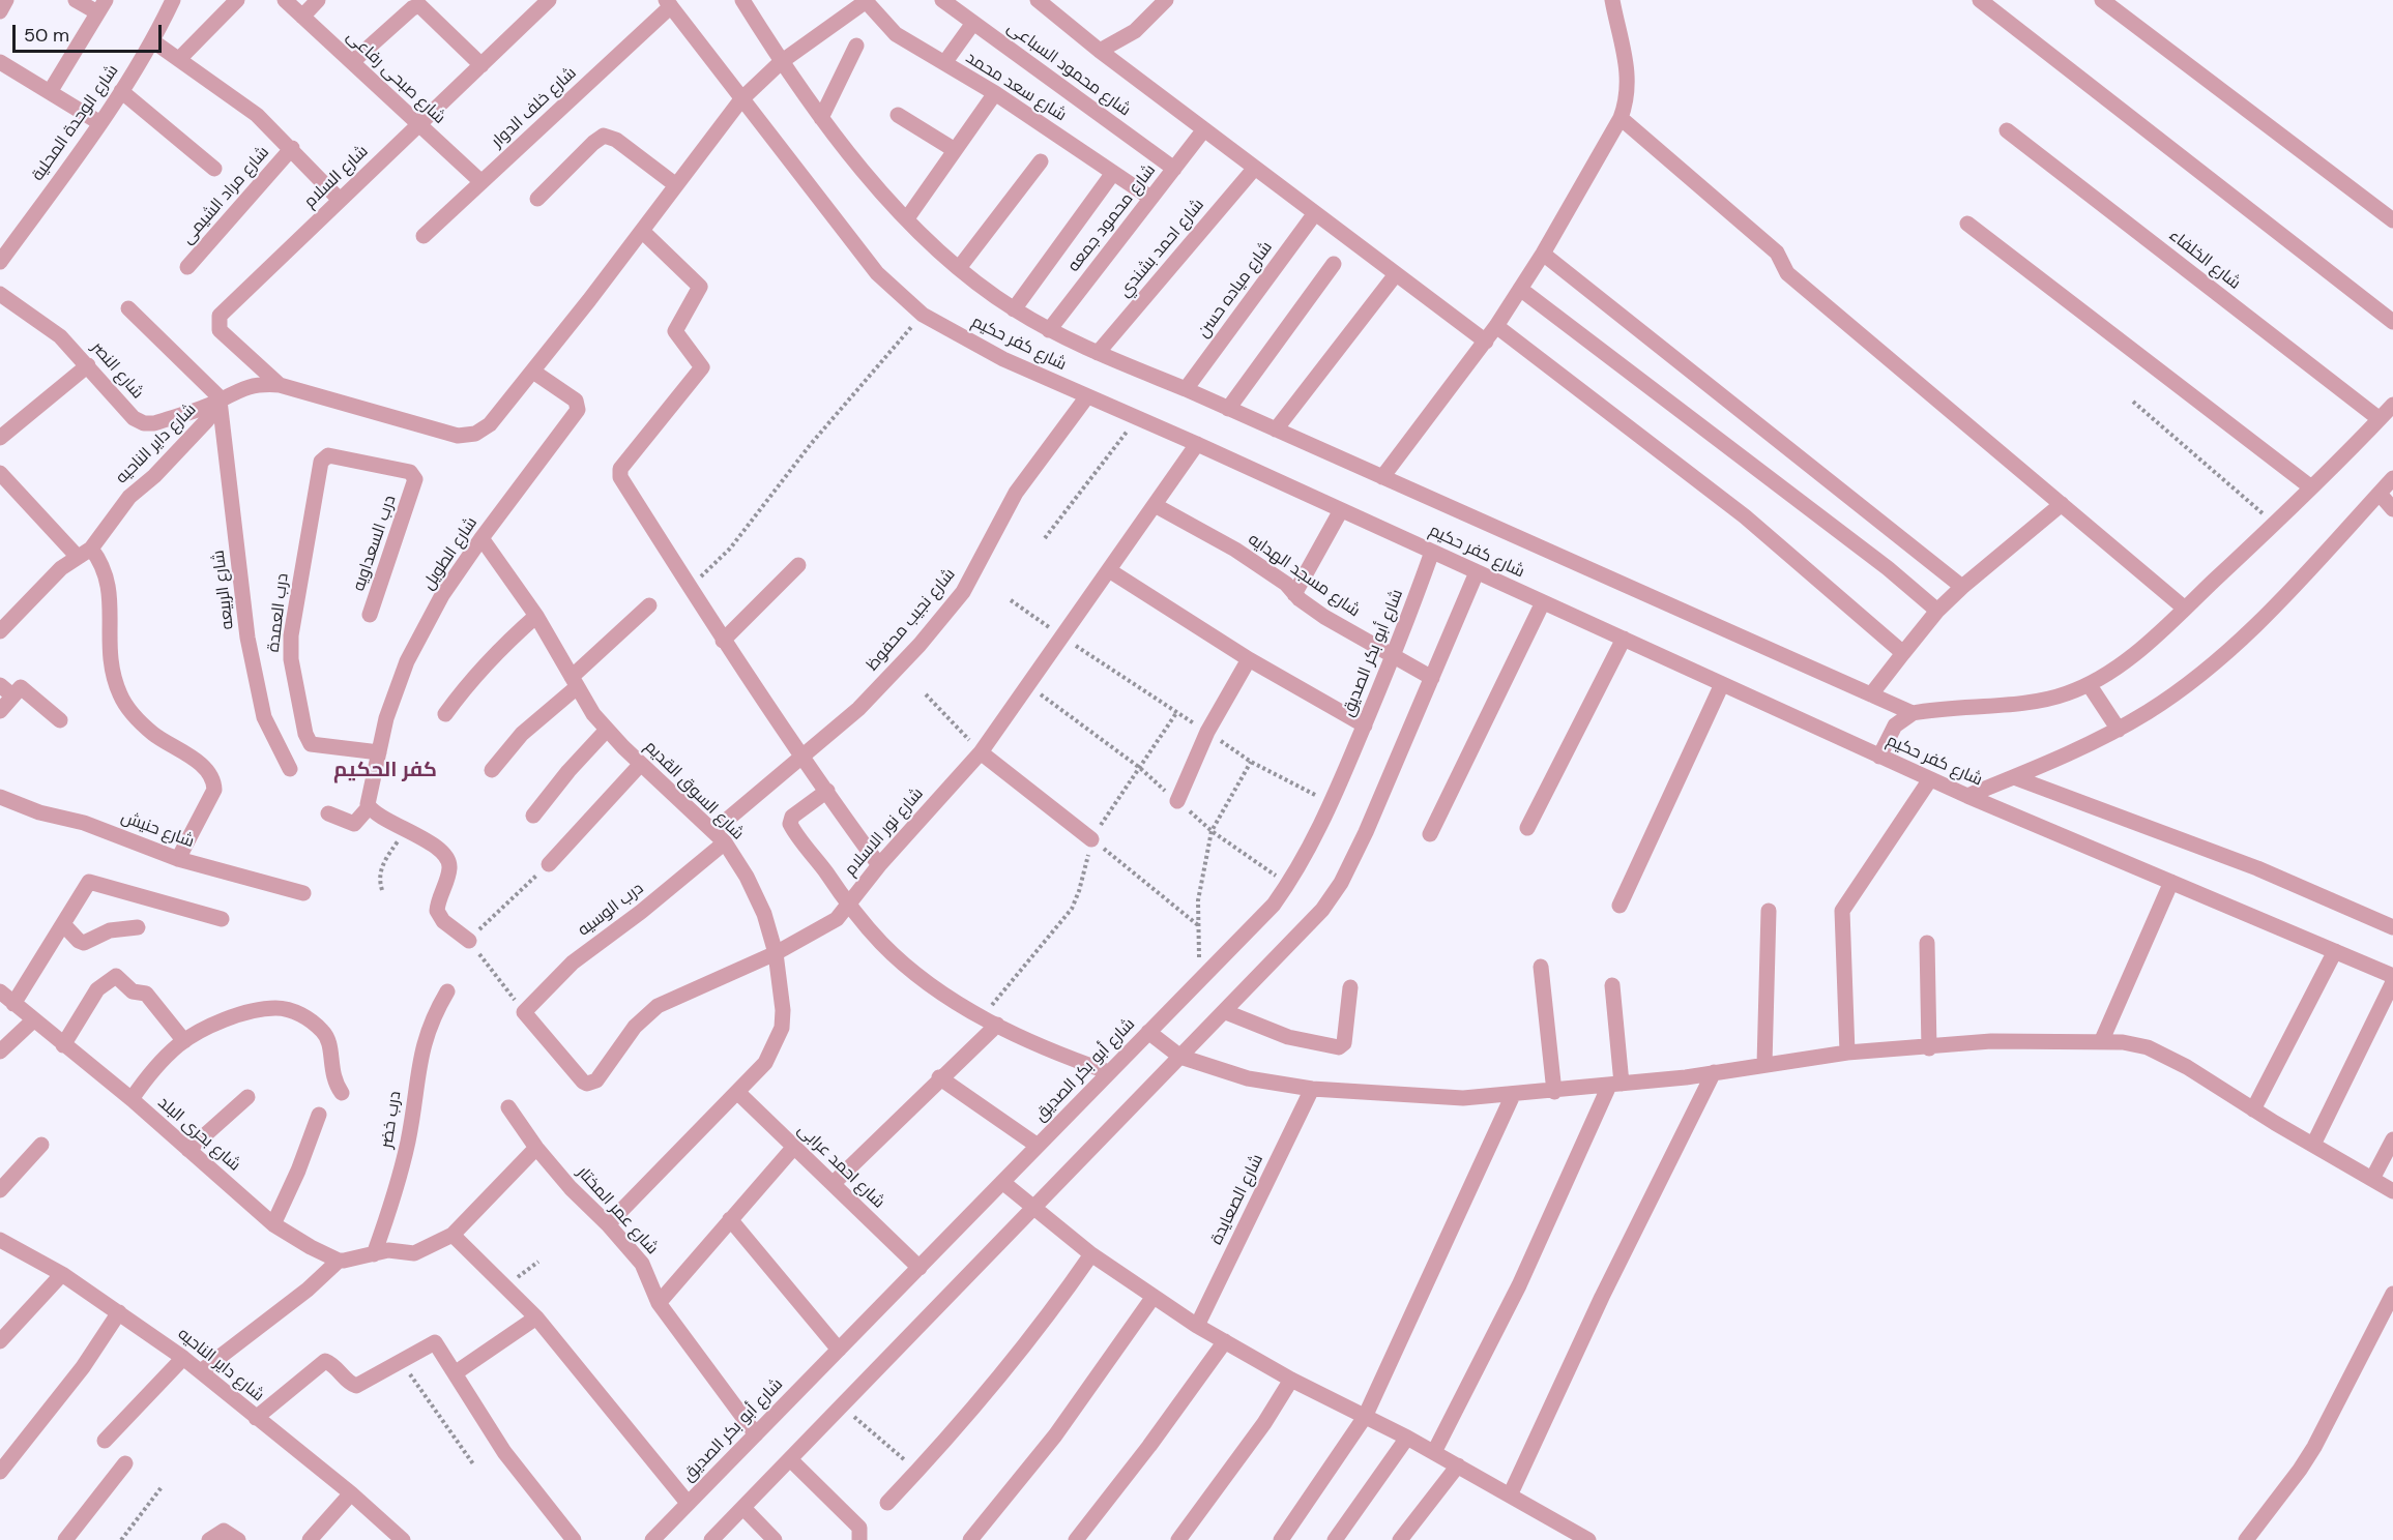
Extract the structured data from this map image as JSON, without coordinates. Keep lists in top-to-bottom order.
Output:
{
  "streets": {
    "street": [
      "شارع محمود السباعى",
      "شارع صبحى رفاعى",
      "شارع سعد محمد",
      "شارع خلف الدوار",
      "شارع الوحدة المحلية",
      "شارع السلام",
      "شارع مراد الشيمى",
      "شارع محمود جمعه",
      "شارع احمد بشندي",
      "شارع الخلفاء",
      "شارع مياده حسن",
      "شارع كفر حكيم",
      "شارع النصر",
      "شارع داير الناحيه",
      "درب السعداويه",
      "شارع الطويل",
      "شارع مسجد الهدايه",
      "شارع الربيعه",
      "درب العمدة",
      "شارع نجيب محفوظ",
      "شارع أبو بكر الصديق",
      "شارع السوق القديم",
      "شارع حنيش",
      "شارع نور الاسلام",
      "درب الوسيه",
      "درب خضر",
      "شارع بحرى البلد",
      "شارع احمد عرابى",
      "شارع الصعايدة",
      "شارع عمر المختار"
    ]
  },
  "crossings": [
    ["شارع محمود السباعى", "شارع محمود جمعه"],
    ["شارع صبحى رفاعى", "شارع خلف الدوار"],
    ["شارع صبحى رفاعى", "شارع السلام"],
    ["شارع سعد محمد", "شارع محمود جمعه"],
    ["شارع خلف الدوار", "شارع كفر حكيم"],
    ["شارع محمود جمعه", "شارع كفر حكيم"],
    ["شارع احمد بشندي", "شارع كفر حكيم"],
    ["شارع مياده حسن", "شارع كفر حكيم"],
    ["شارع كفر حكيم", "شارع نجيب محفوظ"],
    ["شارع كفر حكيم", "شارع أبو بكر الصديق"],
    ["شارع كفر حكيم", "شارع نور الاسلام"],
    ["شارع النصر", "شارع داير الناحيه"],
    ["شارع النصر", "شارع الربيعه"],
    ["شارع داير الناحيه", "شارع الربيعه"],
    ["درب السعداويه", "درب العمدة"],
    ["شارع الطويل", "درب العمدة"],
    ["شارع الطويل", "شارع السوق القديم"],
    ["شارع مسجد الهدايه", "شارع أبو بكر الصديق"],
    ["شارع مسجد الهدايه", "شارع نور الاسلام"],
    ["شارع نجيب محفوظ", "شارع السوق القديم"],
    ["شارع نجيب محفوظ", "درب الوسيه"],
    ["شارع أبو بكر الصديق", "شارع احمد عرابى"],
    ["شارع أبو بكر الصديق", "شارع عمر المختار"],
    ["شارع السوق القديم", "شارع نور الاسلام"],
    ["شارع السوق القديم", "درب الوسيه"],
    ["شارع السوق القديم", "شارع احمد عرابى"],
    ["شارع السوق القديم", "شارع عمر المختار"],
    ["شارع نور الاسلام", "درب الوسيه"]
  ],
  "districts": ["كفر الحكيم"],
  "scale_bar": "50 m"
}
